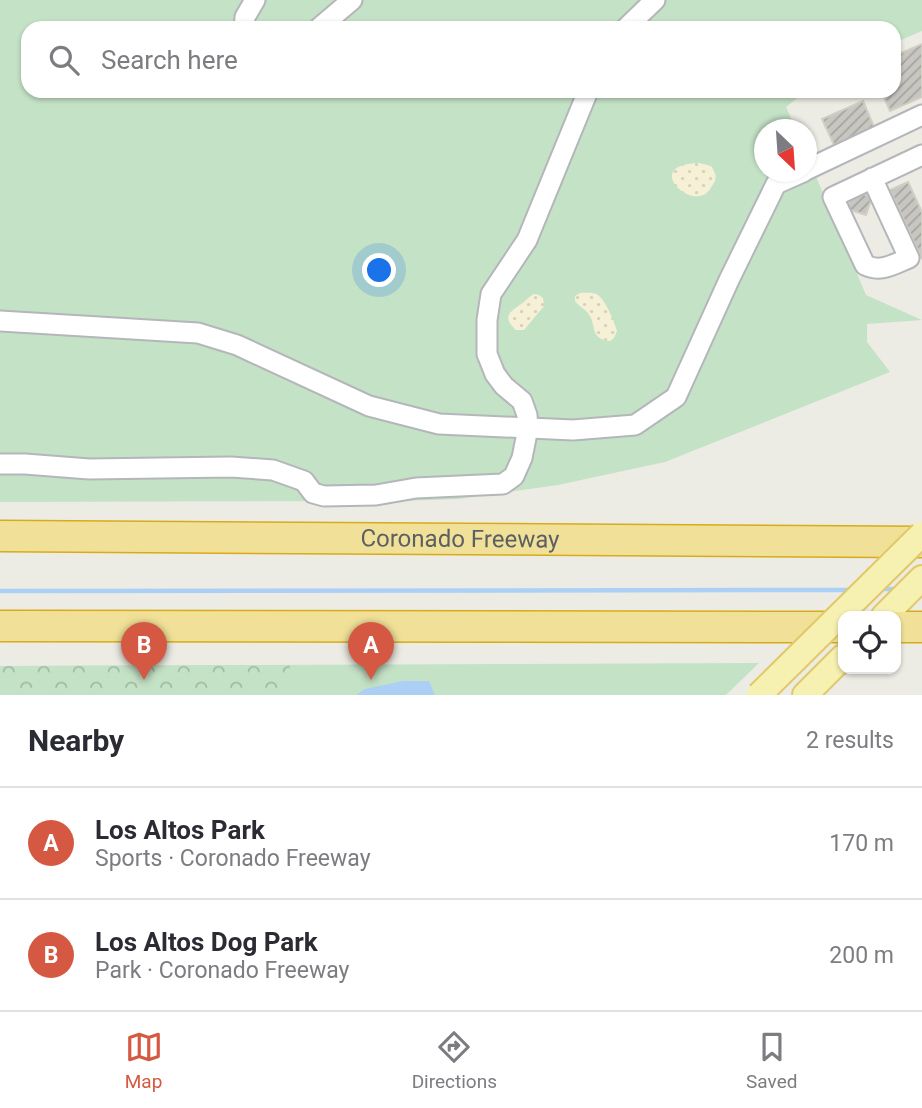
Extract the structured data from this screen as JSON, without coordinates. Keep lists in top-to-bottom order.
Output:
{
  "streets": {
    "highway": ["Coronado Freeway"]
  },
  "north": "bottom right",
  "page": {
    "search": "Search here",
    "pins": ["A", "B"],
    "heading": ["Nearby", "2 results"],
    "list": [
      {
        "mark": "A",
        "name": "Los Altos Park",
        "note": "Sports · Coronado Freeway",
        "value": "170 m"
      },
      {
        "mark": "B",
        "name": "Los Altos Dog Park",
        "note": "Park · Coronado Freeway",
        "value": "200 m"
      }
    ],
    "nav": ["Map", "Directions", "Saved"]
  }
}
